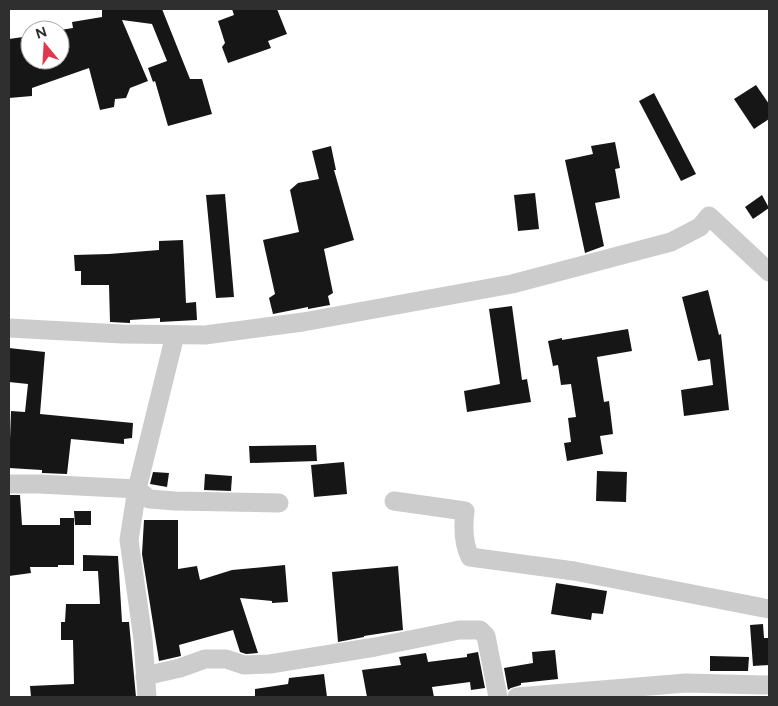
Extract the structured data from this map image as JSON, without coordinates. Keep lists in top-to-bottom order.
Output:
{
  "north": "top"
}
